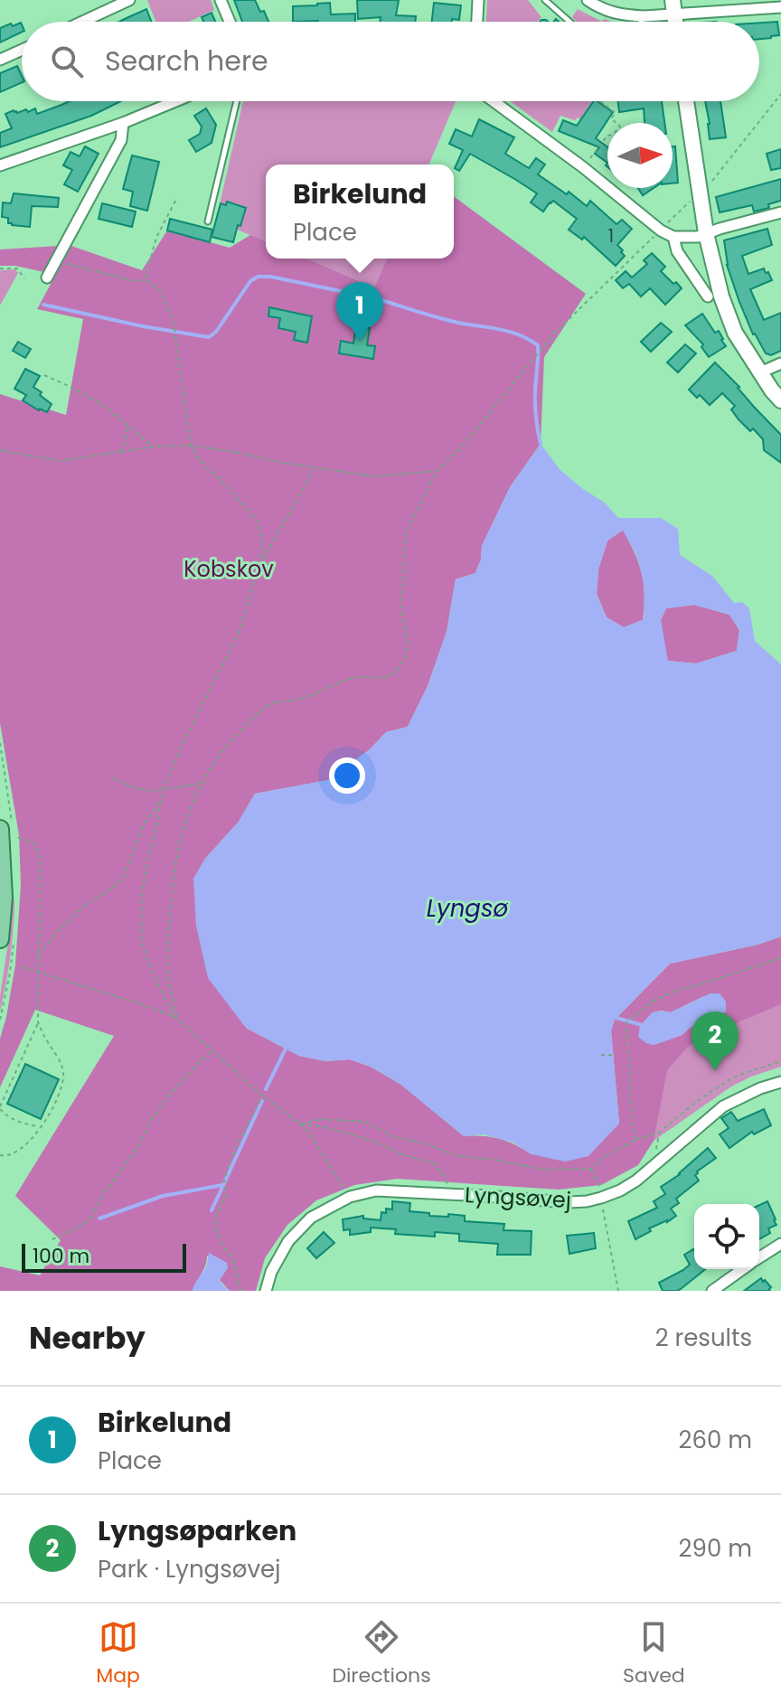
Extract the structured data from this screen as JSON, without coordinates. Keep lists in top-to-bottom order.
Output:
{
  "streets": {
    "street": ["Lyngsøvej"]
  },
  "water": ["Lyngsø"],
  "parks": ["Kobskov"],
  "house_numbers": ["1"],
  "scale_bar": "100 m",
  "north": "right",
  "page": {
    "search": "Search here",
    "popup": ["Birkelund", "Place"],
    "pins": ["1", "2"],
    "scale": "100 m",
    "heading": ["Nearby", "2 results"],
    "list": [
      {
        "mark": "1",
        "name": "Birkelund",
        "note": "Place",
        "value": "260 m"
      },
      {
        "mark": "2",
        "name": "Lyngsøparken",
        "note": "Park · Lyngsøvej",
        "value": "290 m"
      }
    ],
    "nav": ["Map", "Directions", "Saved"]
  }
}
